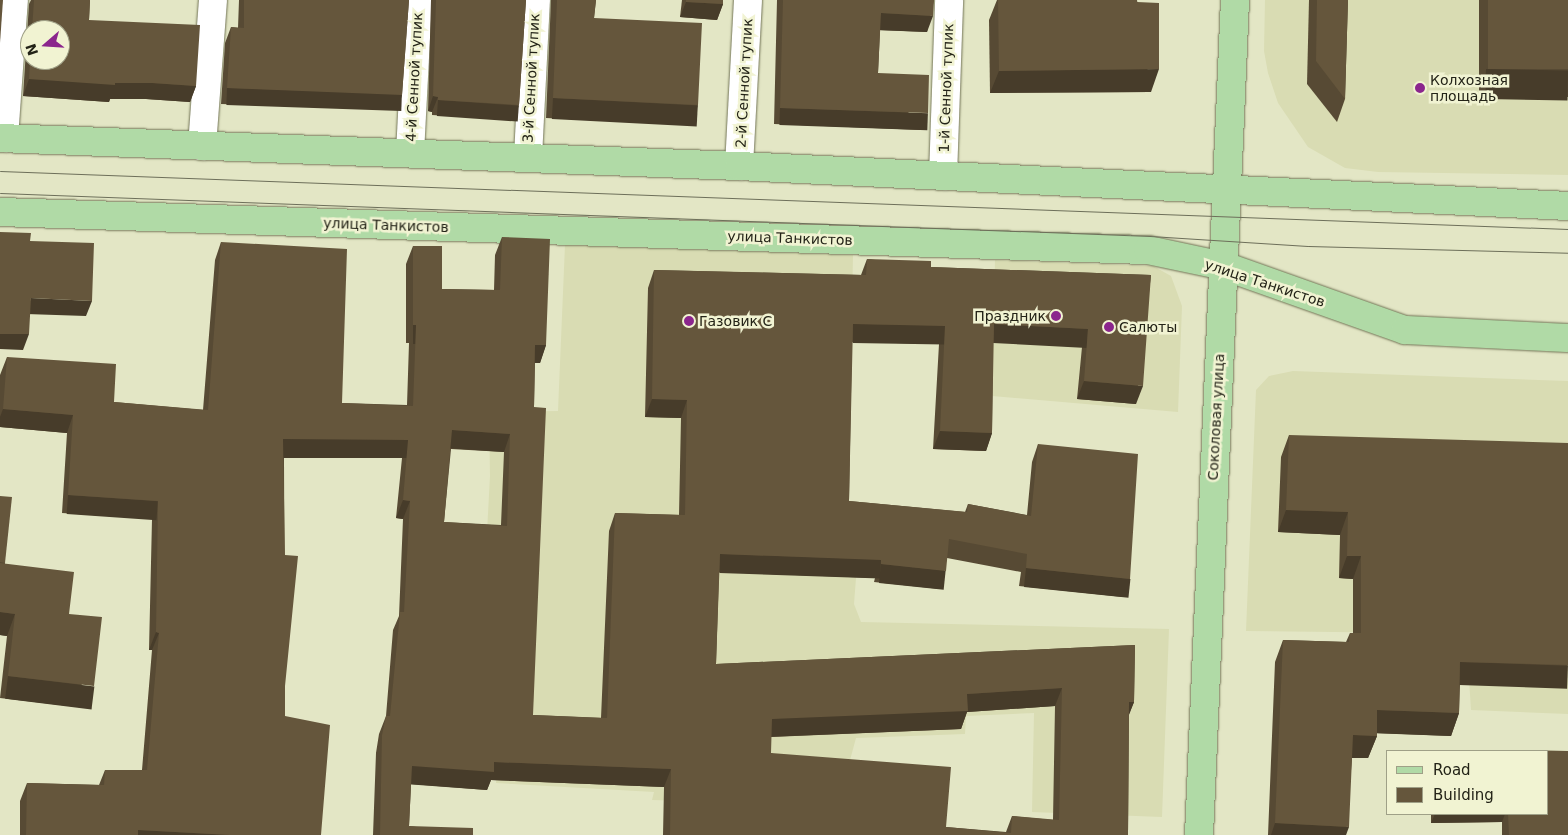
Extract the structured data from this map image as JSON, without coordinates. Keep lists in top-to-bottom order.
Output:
{
  "streets": {
    "main road": ["улица Танкистов", "Соколовая улица"],
    "street": [
      "4-й Сенной тупик",
      "3-й Сенной тупик",
      "2-й Сенной тупик",
      "1-й Сенной тупик"
    ]
  },
  "crossings": [
    ["улица Танкистов", "Соколовая улица"]
  ],
  "places": [
    "Колхозная площадь",
    "Праздник",
    "Газовик С",
    "Салюты"
  ],
  "legend": ["Road", "Building"],
  "north": "left"
}
